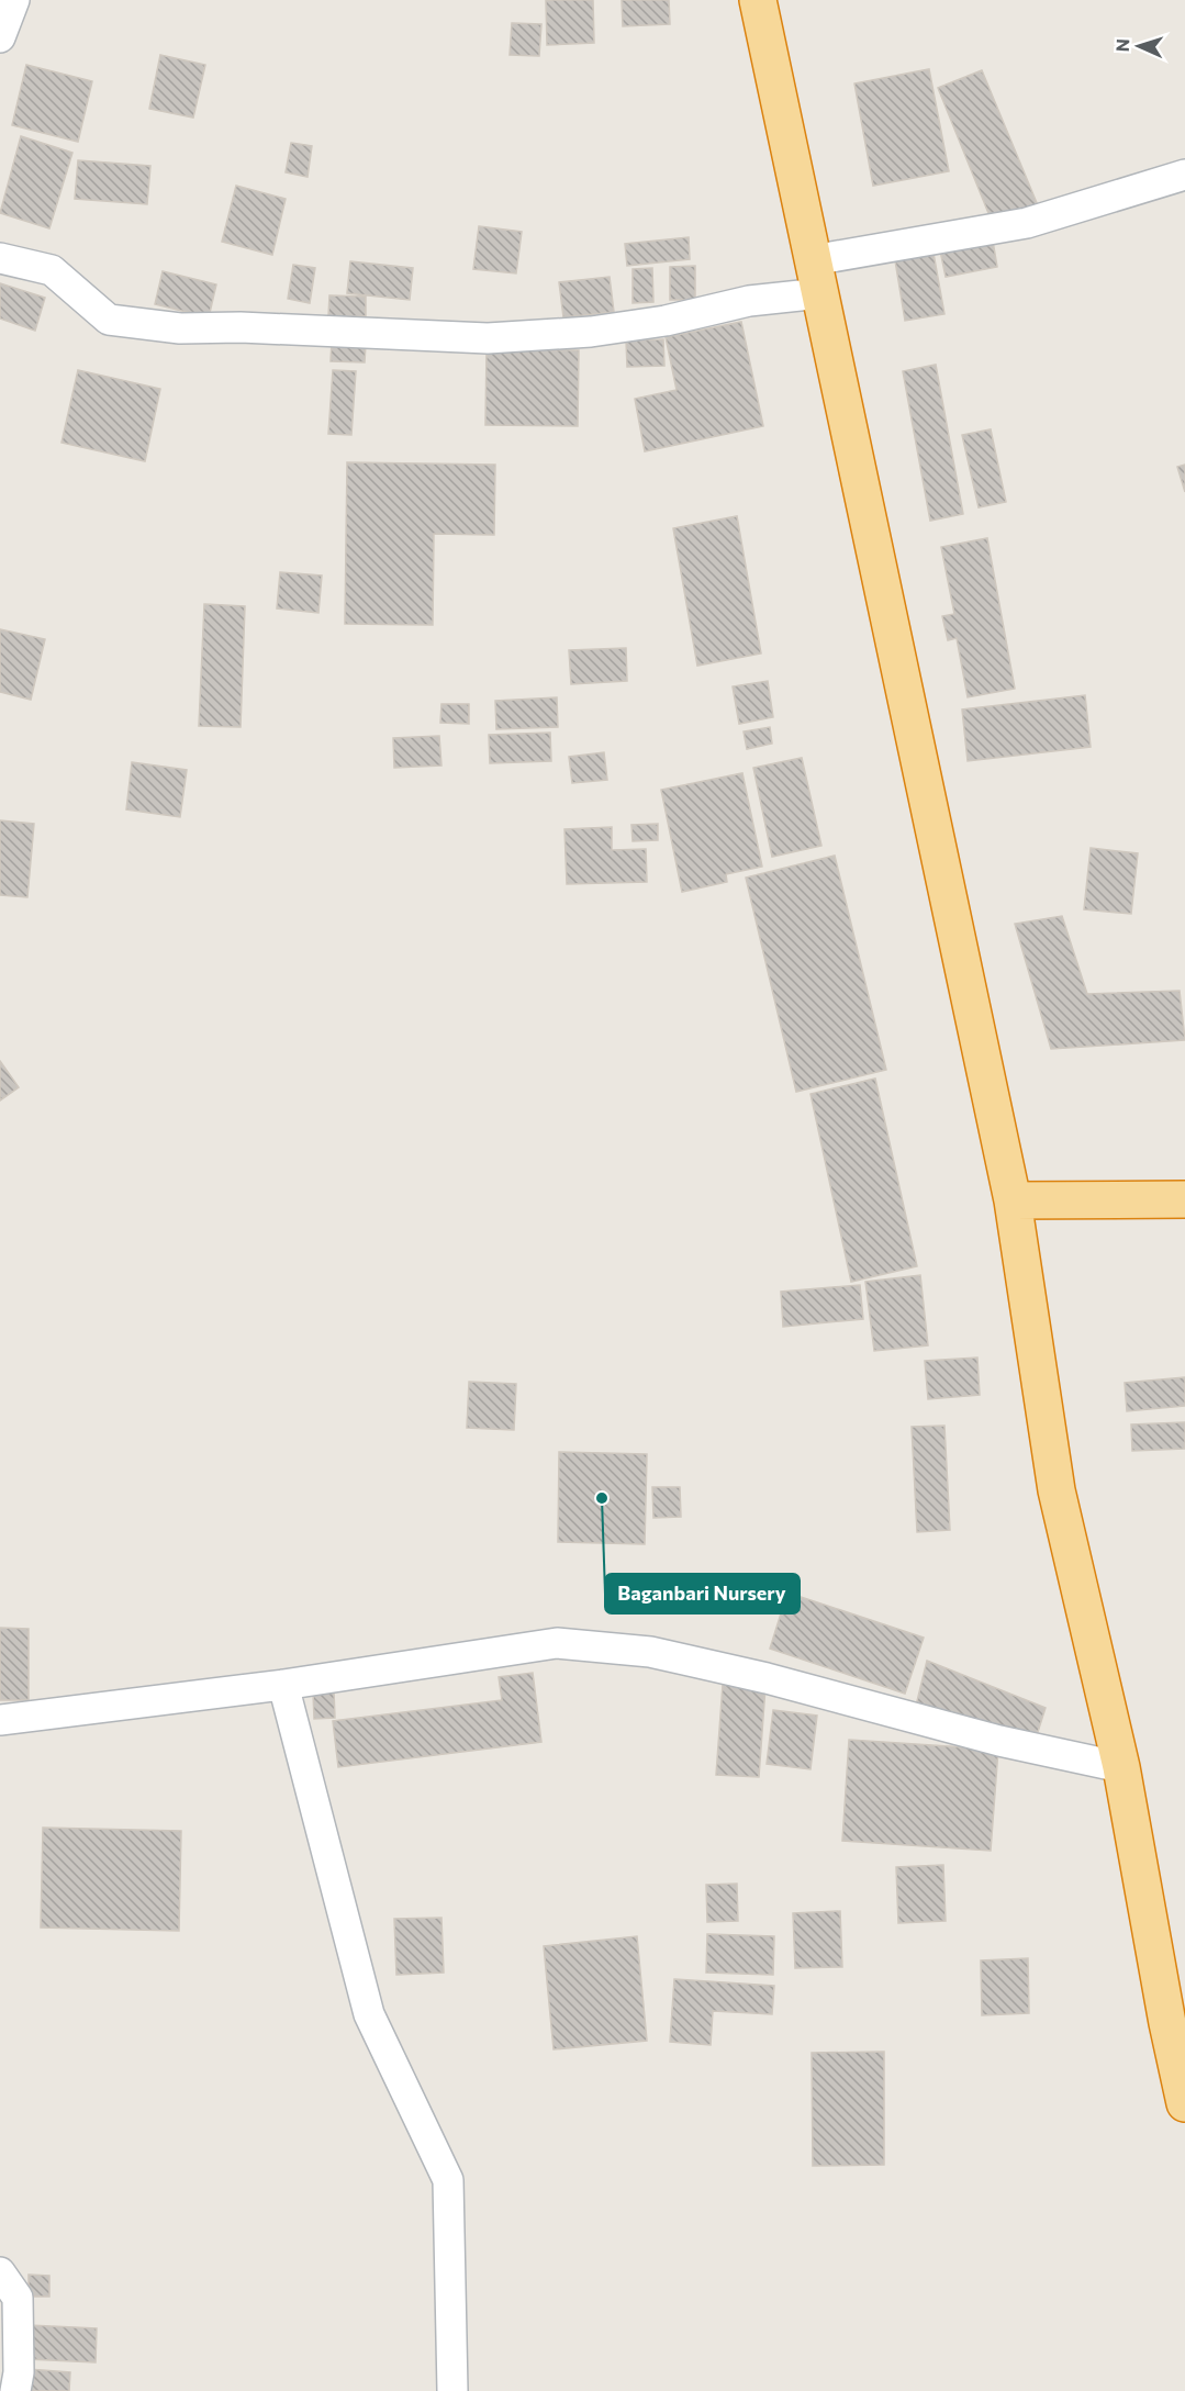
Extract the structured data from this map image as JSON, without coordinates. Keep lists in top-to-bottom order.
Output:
{
  "places": ["Baganbari Nursery"],
  "north": "left"
}
